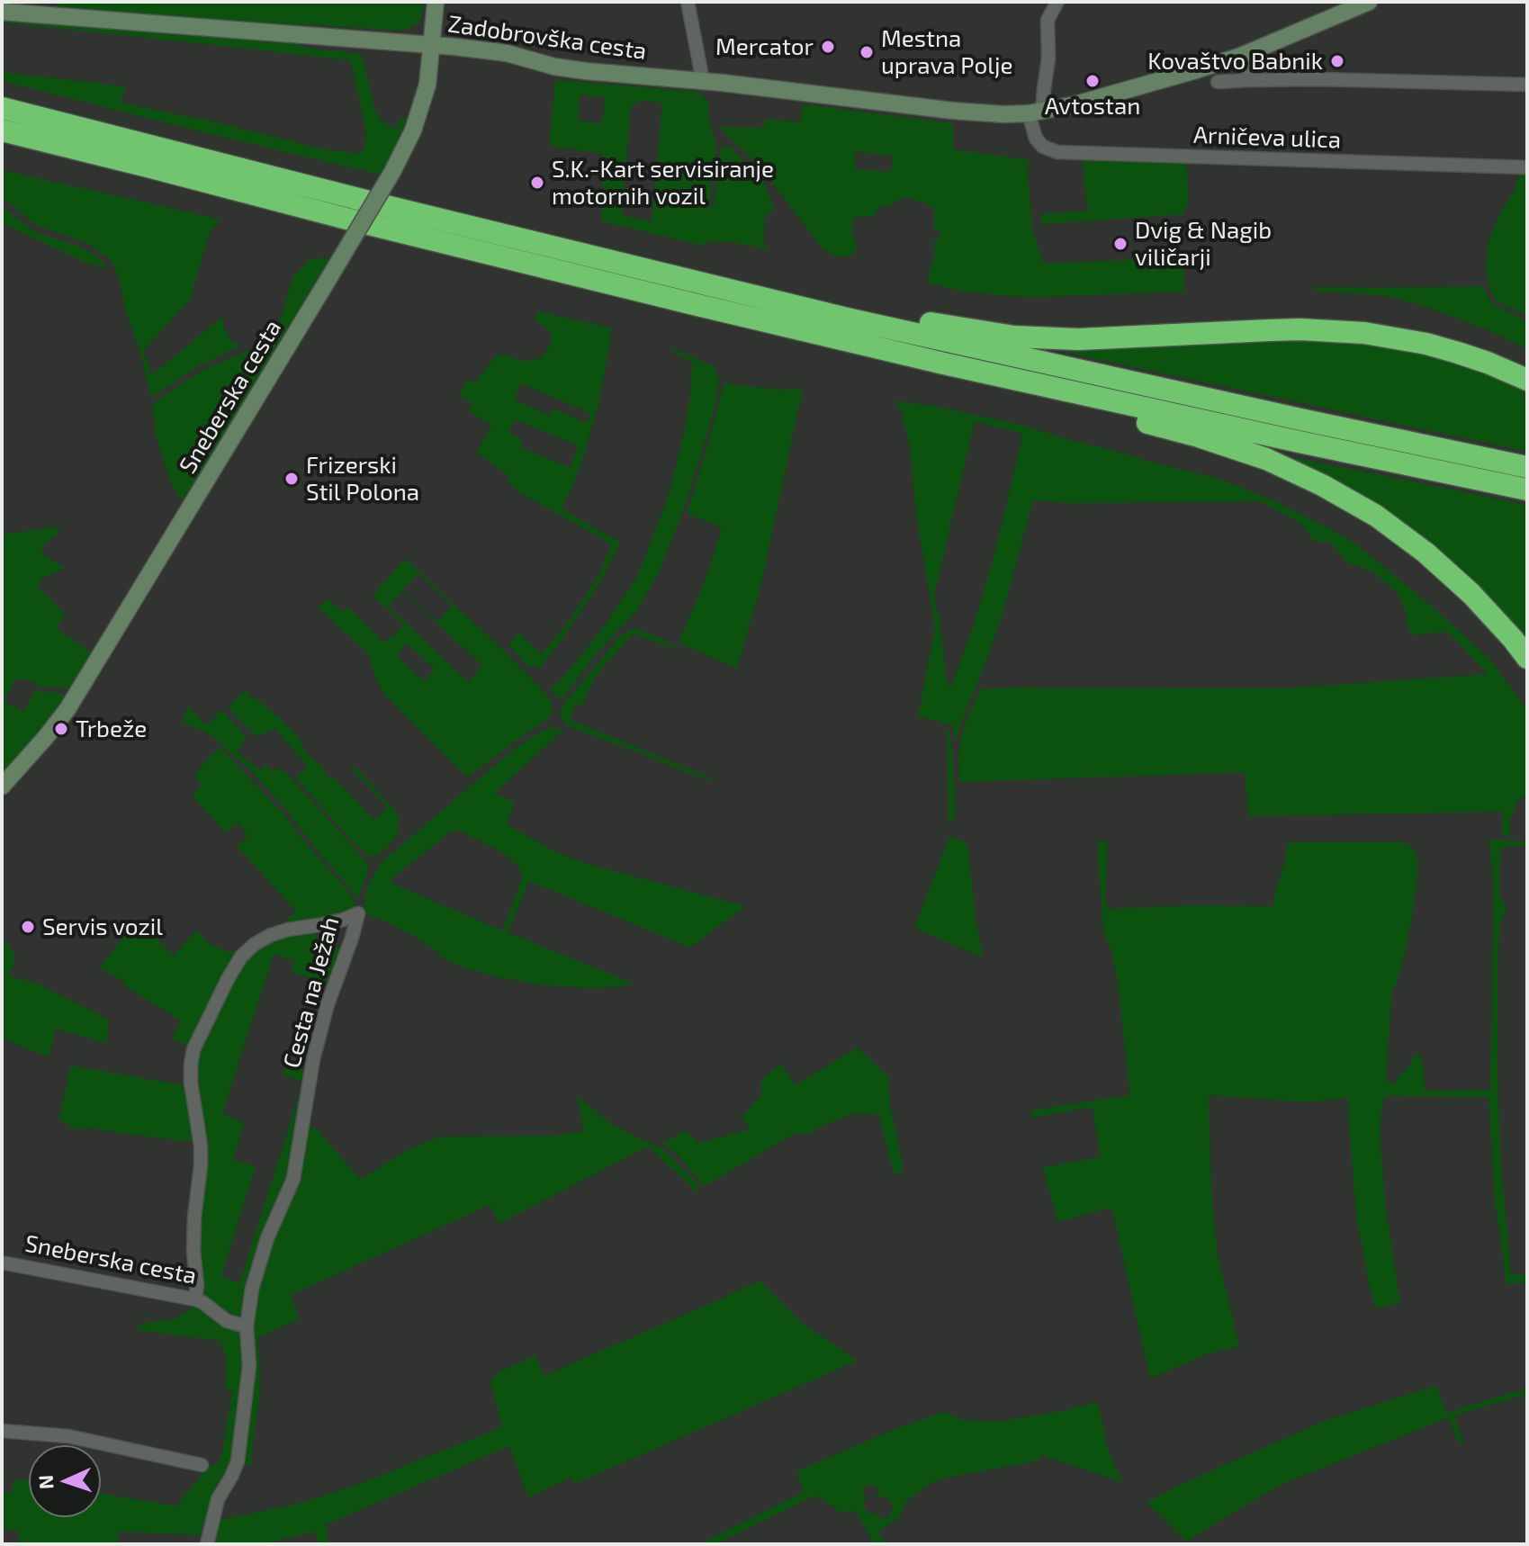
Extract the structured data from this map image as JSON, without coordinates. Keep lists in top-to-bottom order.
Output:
{
  "streets": {
    "main road": ["Zadobrovška cesta", "Sneberska cesta"],
    "street": ["Arničeva ulica", "Cesta na Ježah"]
  },
  "crossings": [
    ["Zadobrovška cesta", "Arničeva ulica"],
    ["Zadobrovška cesta", "Sneberska cesta"],
    ["Sneberska cesta", "Cesta na Ježah"]
  ],
  "places": [
    "Mercator",
    "Mestna uprava Polje",
    "Kovaštvo Babnik",
    "Avtostan",
    "S.K.-Kart servisiranje motornih vozil",
    "Dvig & Nagib viličarji",
    "Frizerski Stil Polona",
    "Trbeže",
    "Servis vozil"
  ],
  "north": "left"
}
